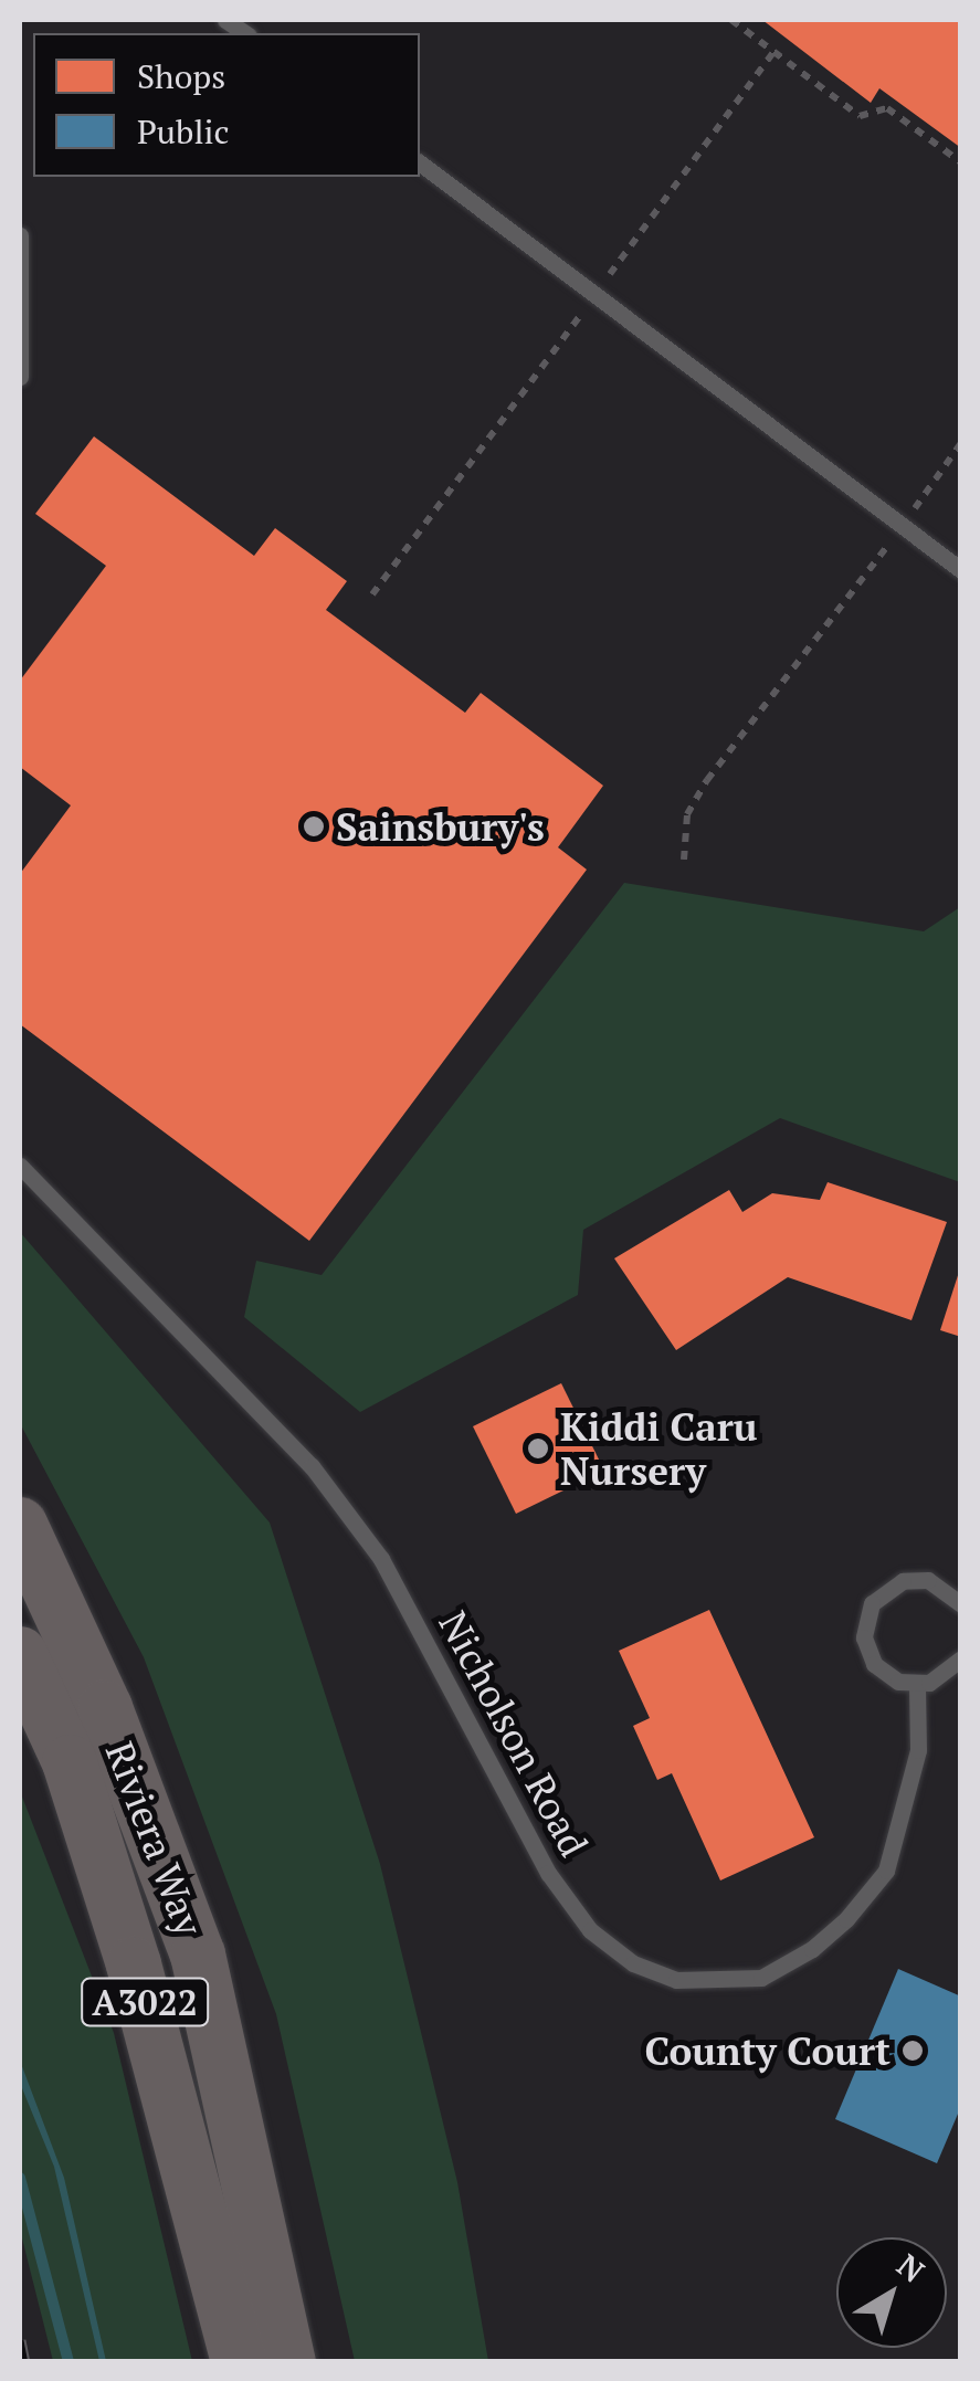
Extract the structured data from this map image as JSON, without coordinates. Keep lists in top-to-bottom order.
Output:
{
  "streets": {
    "main road": ["Riviera Way", "A3022"],
    "lane": ["Nicholson Road"]
  },
  "places": ["Sainsbury's", "Kiddi Caru Nursery", "County Court"],
  "legend": ["Shops", "Public"],
  "north": "top right"
}
